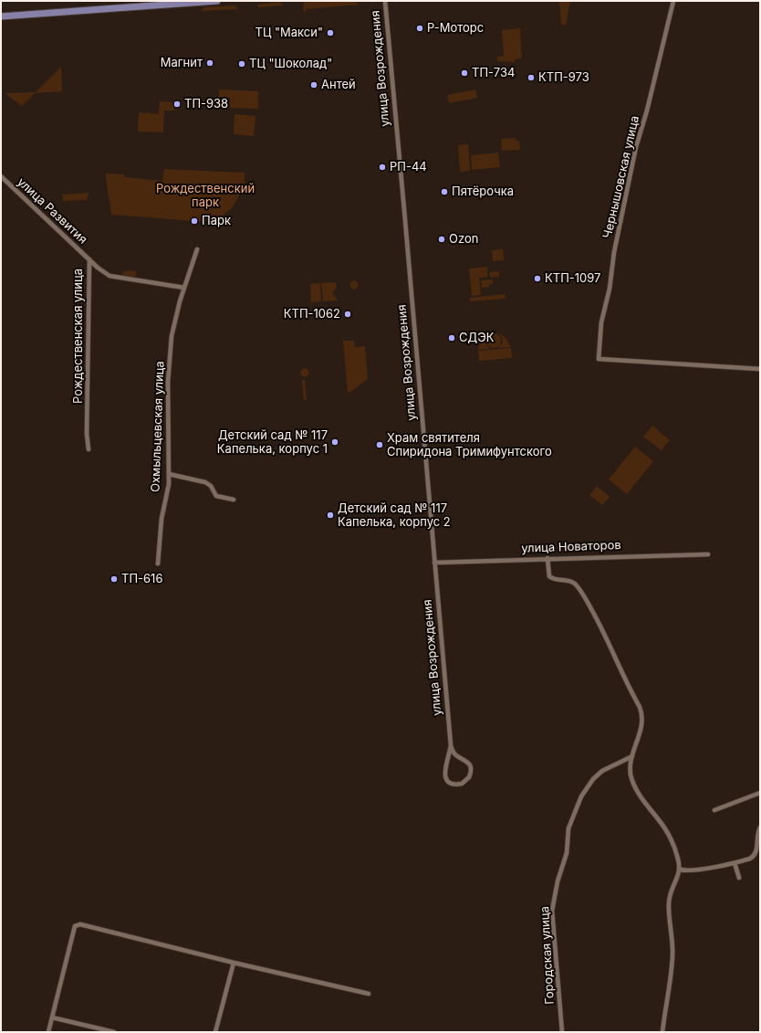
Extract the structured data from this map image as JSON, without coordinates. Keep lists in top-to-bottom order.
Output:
{
  "streets": {
    "street": [
      "улица Возрождения",
      "Чернышовская улица",
      "улица Развития",
      "Рождественская улица",
      "Охмыльцевская улица",
      "улица Новаторов",
      "Городская улица"
    ]
  },
  "crossings": [
    ["улица Возрождения", "улица Новаторов"],
    ["улица Развития", "Рождественская улица"],
    ["Рождественская улица", "Охмыльцевская улица"]
  ],
  "parks": ["Рождественский парк"],
  "places": [
    "Р-Моторс",
    "ТЦ \"Макси\"",
    "Магнит",
    "ТЦ \"Шоколад\"",
    "ТП-734",
    "КТП-973",
    "Антей",
    "ТП-938",
    "РП-44",
    "Пятёрочка",
    "Парк",
    "Ozon",
    "КТП-1097",
    "КТП-1062",
    "СДЭК",
    "Детский сад № 117 Капелька, корпус 1",
    "Храм святителя Спиридона Тримифунтского",
    "Детский сад № 117 Капелька, корпус 2",
    "ТП-616"
  ]
}
